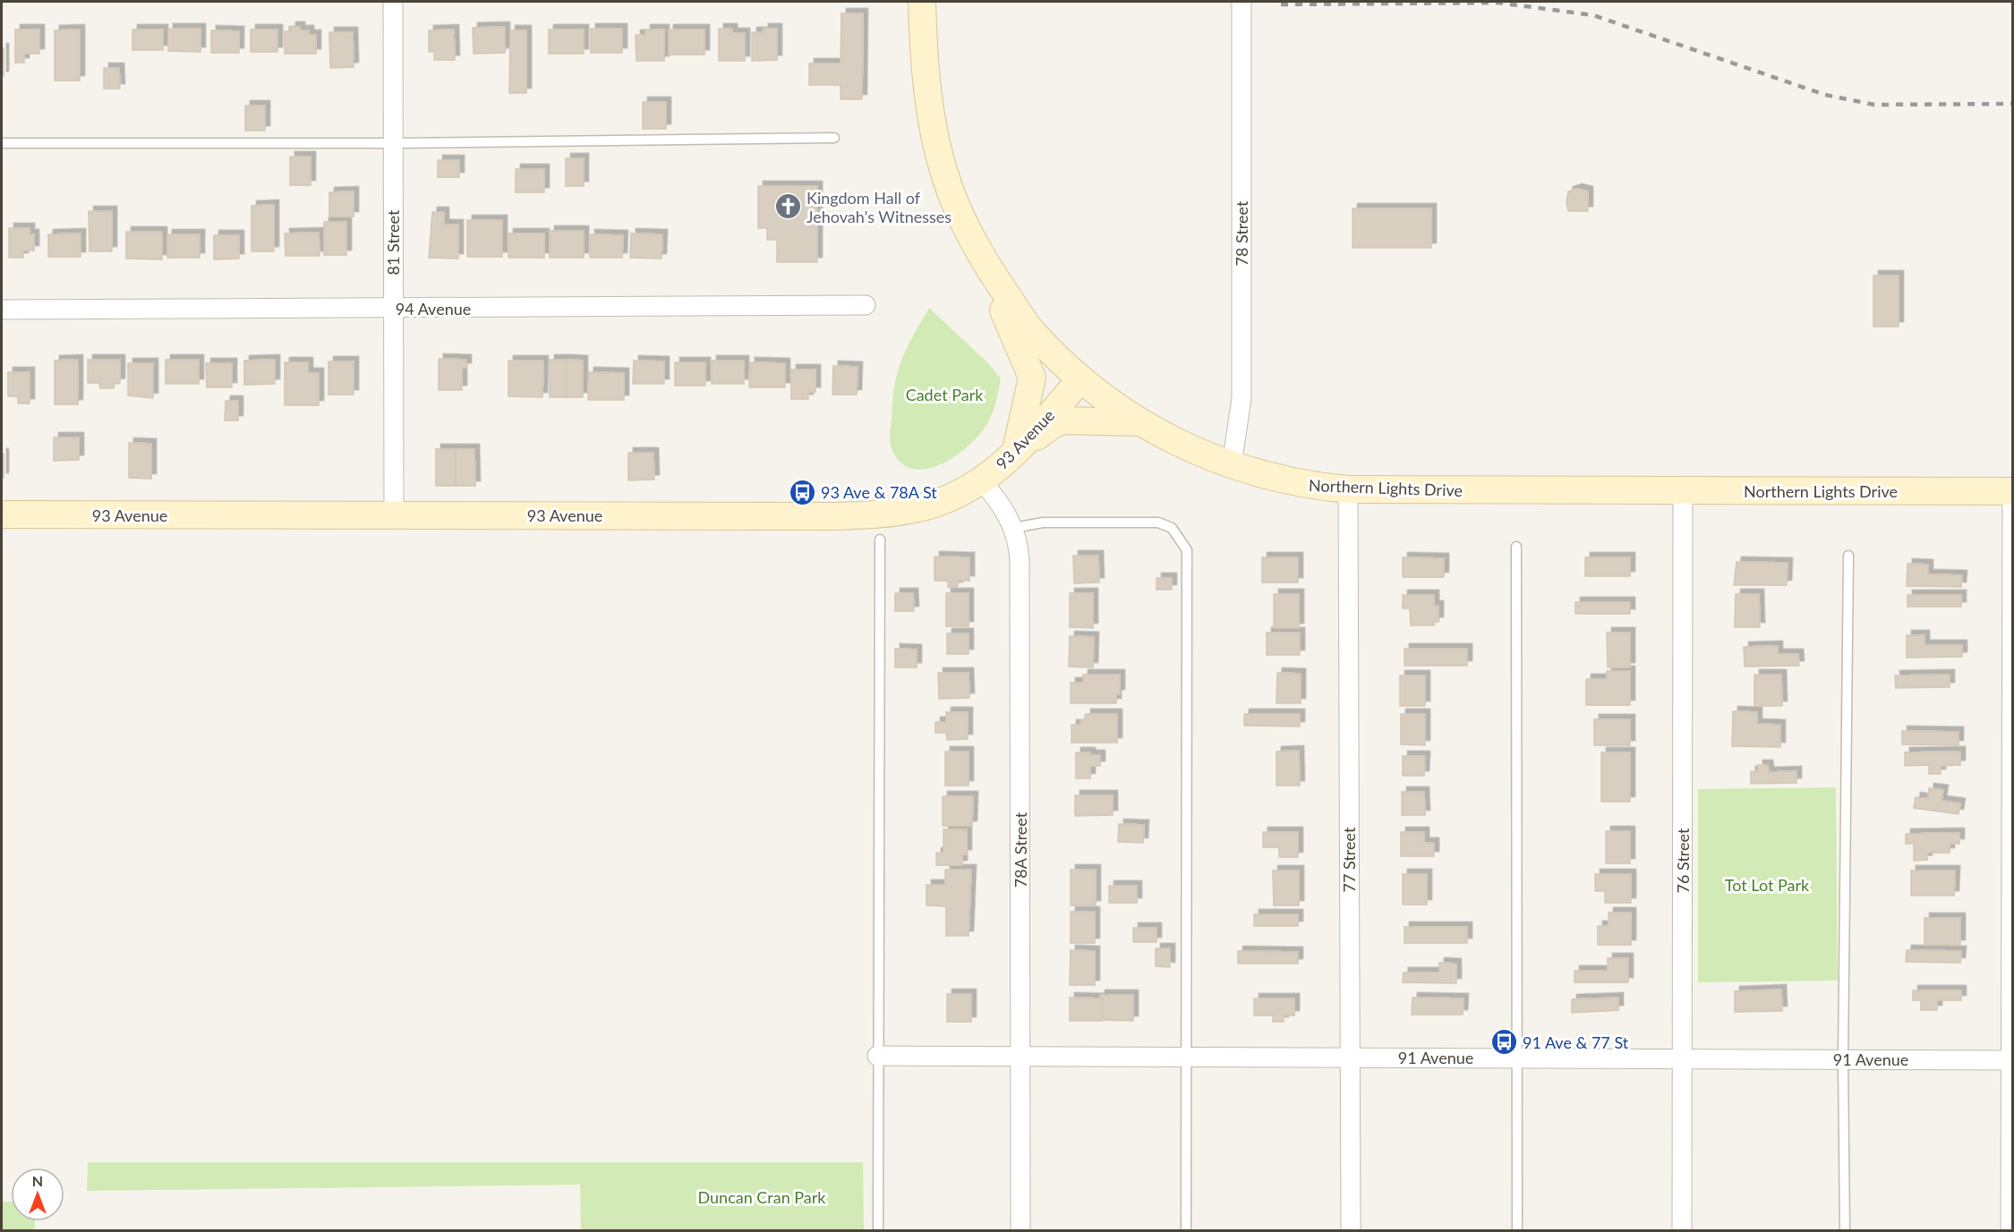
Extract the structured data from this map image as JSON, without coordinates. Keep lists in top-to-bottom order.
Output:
{
  "streets": {
    "main road": ["93 Avenue", "Northern Lights Drive"],
    "street": [
      "78 Street",
      "81 Street",
      "94 Avenue",
      "78A Street",
      "77 Street",
      "76 Street",
      "91 Avenue"
    ]
  },
  "crossings": [
    ["78 Street", "Northern Lights Drive"],
    ["81 Street", "94 Avenue"],
    ["81 Street", "93 Avenue"],
    ["93 Avenue", "Northern Lights Drive"],
    ["93 Avenue", "78A Street"],
    ["Northern Lights Drive", "77 Street"],
    ["Northern Lights Drive", "76 Street"],
    ["78A Street", "91 Avenue"],
    ["77 Street", "91 Avenue"],
    ["76 Street", "91 Avenue"]
  ],
  "parks": ["Cadet Park", "Tot Lot Park", "Duncan Cran Park"],
  "places": {
    "church": ["Kingdom Hall of Jehovah's Witnesses"],
    "bus stop": ["93 Ave & 78A St", "91 Ave & 77 St"]
  },
  "north": "top"
}
